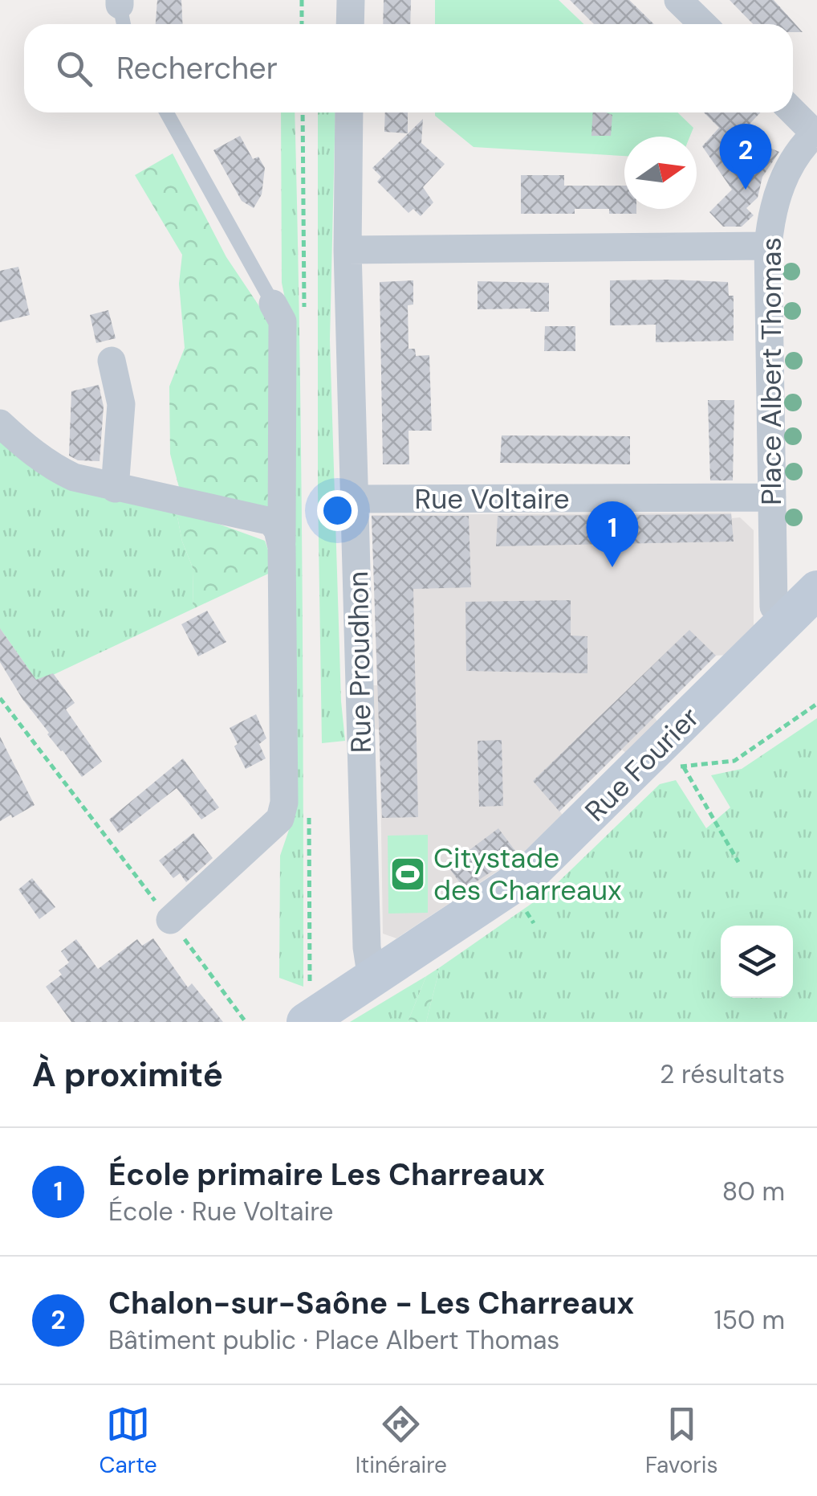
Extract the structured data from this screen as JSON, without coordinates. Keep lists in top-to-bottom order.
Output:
{
  "streets": {
    "main road": ["Rue Fourier"],
    "street": ["Place Albert Thomas", "Rue Voltaire", "Rue Proudhon"]
  },
  "crossings": [
    ["Place Albert Thomas", "Rue Voltaire"],
    ["Place Albert Thomas", "Rue Fourier"],
    ["Rue Voltaire", "Rue Proudhon"],
    ["Rue Proudhon", "Rue Fourier"]
  ],
  "places": {
    "sports": ["Citystade des Charreaux"]
  },
  "north": "right",
  "page": {
    "search": "Rechercher",
    "pins": ["2", "1"],
    "heading": ["À proximité", "2 résultats"],
    "list": [
      {
        "mark": "1",
        "name": "École primaire Les Charreaux",
        "note": "École · Rue Voltaire",
        "value": "80 m"
      },
      {
        "mark": "2",
        "name": "Chalon-sur-Saône - Les Charreaux",
        "note": "Bâtiment public · Place Albert Thomas",
        "value": "150 m"
      }
    ],
    "nav": ["Carte", "Itinéraire", "Favoris"]
  }
}
